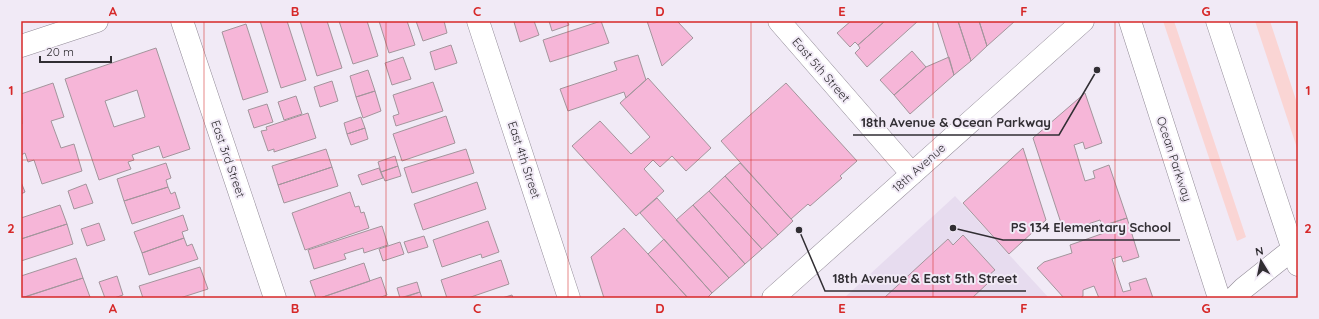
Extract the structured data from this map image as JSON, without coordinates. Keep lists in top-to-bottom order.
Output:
{
  "streets": {
    "street": [
      "East 5th Street",
      "East 3rd Street",
      "Ocean Parkway",
      "East 4th Street",
      "18th Avenue"
    ]
  },
  "crossings": [
    ["East 5th Street", "18th Avenue"]
  ],
  "places": ["18th Avenue & Ocean Parkway", "PS 134 Elementary School", "18th Avenue & East 5th Street"],
  "scale_bar": "20 m",
  "north": "top",
  "grid": {
    "columns": [
      "A",
      "B",
      "C",
      "D",
      "E",
      "F",
      "G"
    ],
    "rows": ["1", "2"]
  }
}
